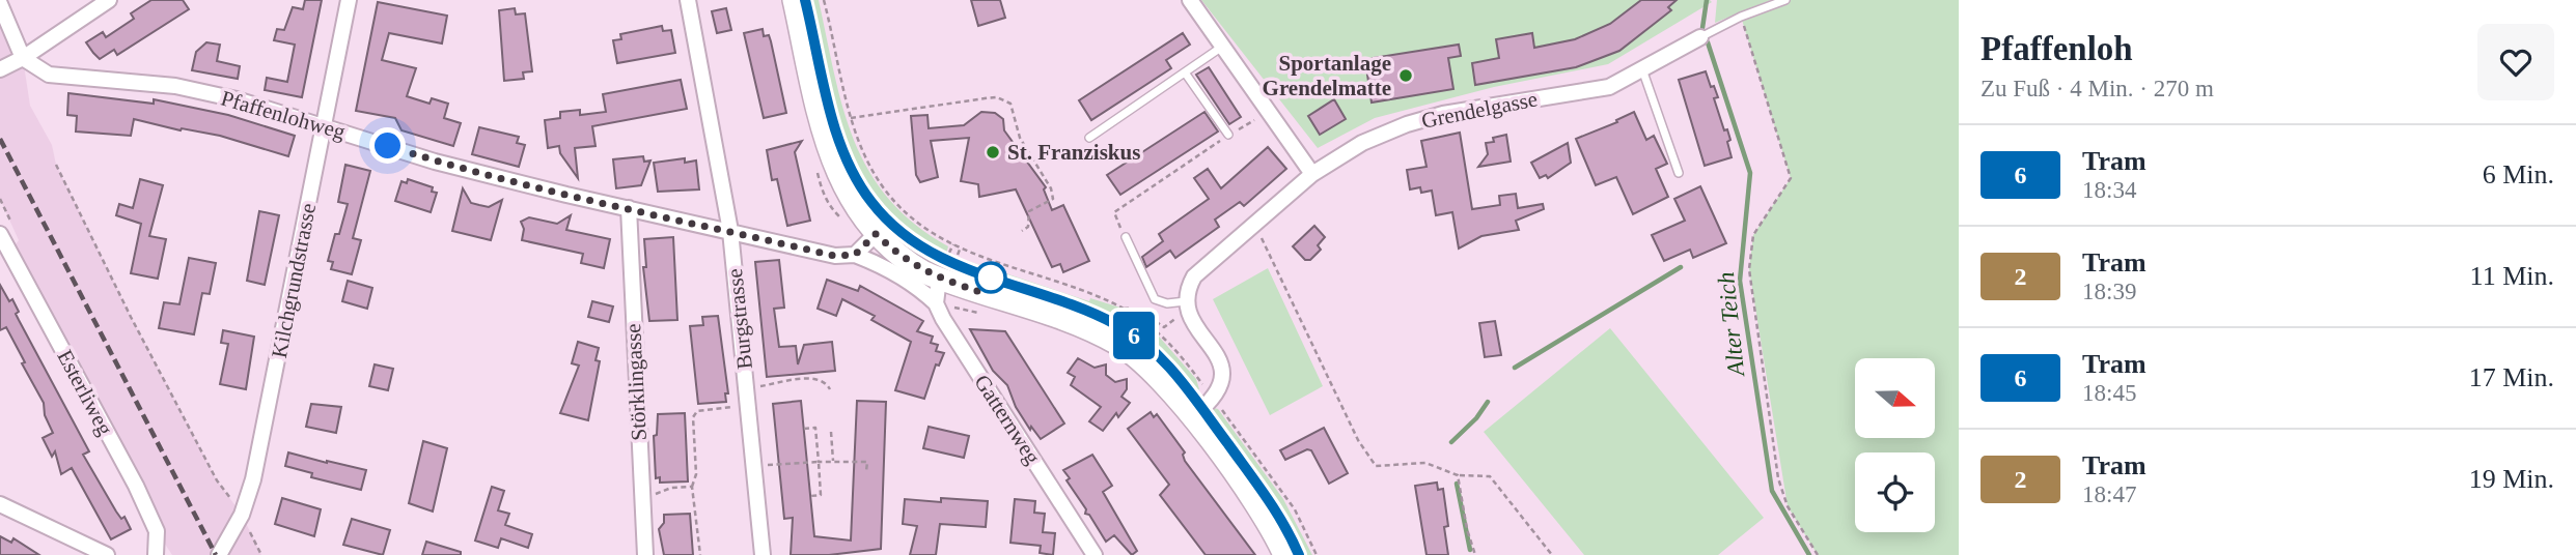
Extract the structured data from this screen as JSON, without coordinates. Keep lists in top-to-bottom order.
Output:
{
  "streets": {
    "street": [
      "Grendelgasse",
      "Pfaffenlohweg",
      "Kilchgrundstrasse",
      "Burgstrasse",
      "Störklingasse",
      "Esterliweg",
      "Gatternweg"
    ]
  },
  "crossings": [
    ["Pfaffenlohweg", "Kilchgrundstrasse"],
    ["Pfaffenlohweg", "Burgstrasse"],
    ["Pfaffenlohweg", "Störklingasse"],
    ["Pfaffenlohweg", "Gatternweg"]
  ],
  "water": ["Alter Teich"],
  "places": ["Sportanlage Grendelmatte", "St. Franziskus"],
  "lines": ["tram line 6"],
  "north": "right",
  "page": {
    "on_map": "6",
    "heading": ["Pfaffenloh", "Zu Fuß · 4 Min. · 270 m"],
    "list": [
      {
        "mark": "6",
        "name": "Tram",
        "note": "18:34",
        "value": "6 Min."
      },
      {
        "mark": "2",
        "name": "Tram",
        "note": "18:39",
        "value": "11 Min."
      },
      {
        "mark": "6",
        "name": "Tram",
        "note": "18:45",
        "value": "17 Min."
      },
      {
        "mark": "2",
        "name": "Tram",
        "note": "18:47",
        "value": "19 Min."
      }
    ]
  }
}
